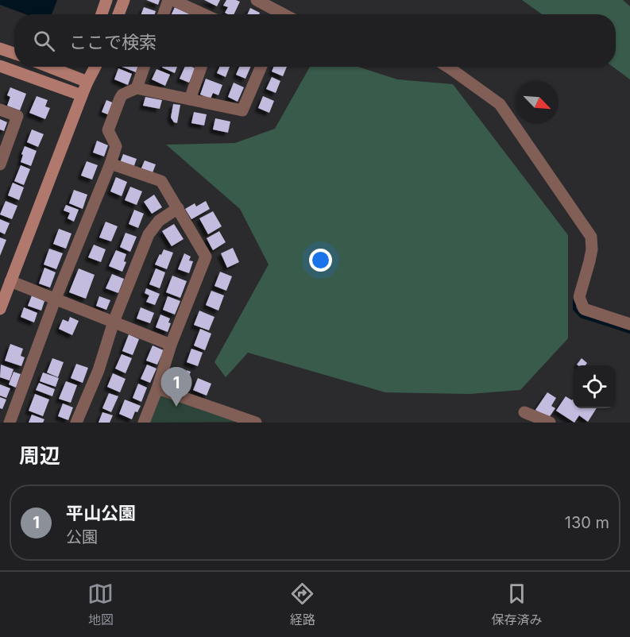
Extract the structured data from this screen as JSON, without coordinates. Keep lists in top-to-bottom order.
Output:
{
  "north": "bottom right",
  "page": {
    "search": "ここで検索",
    "pins": "1",
    "heading": "周辺",
    "list": [
      {
        "mark": "1",
        "name": "平山公園",
        "note": "公園",
        "value": "130 m"
      }
    ],
    "nav": ["地図", "経路", "保存済み"]
  }
}
